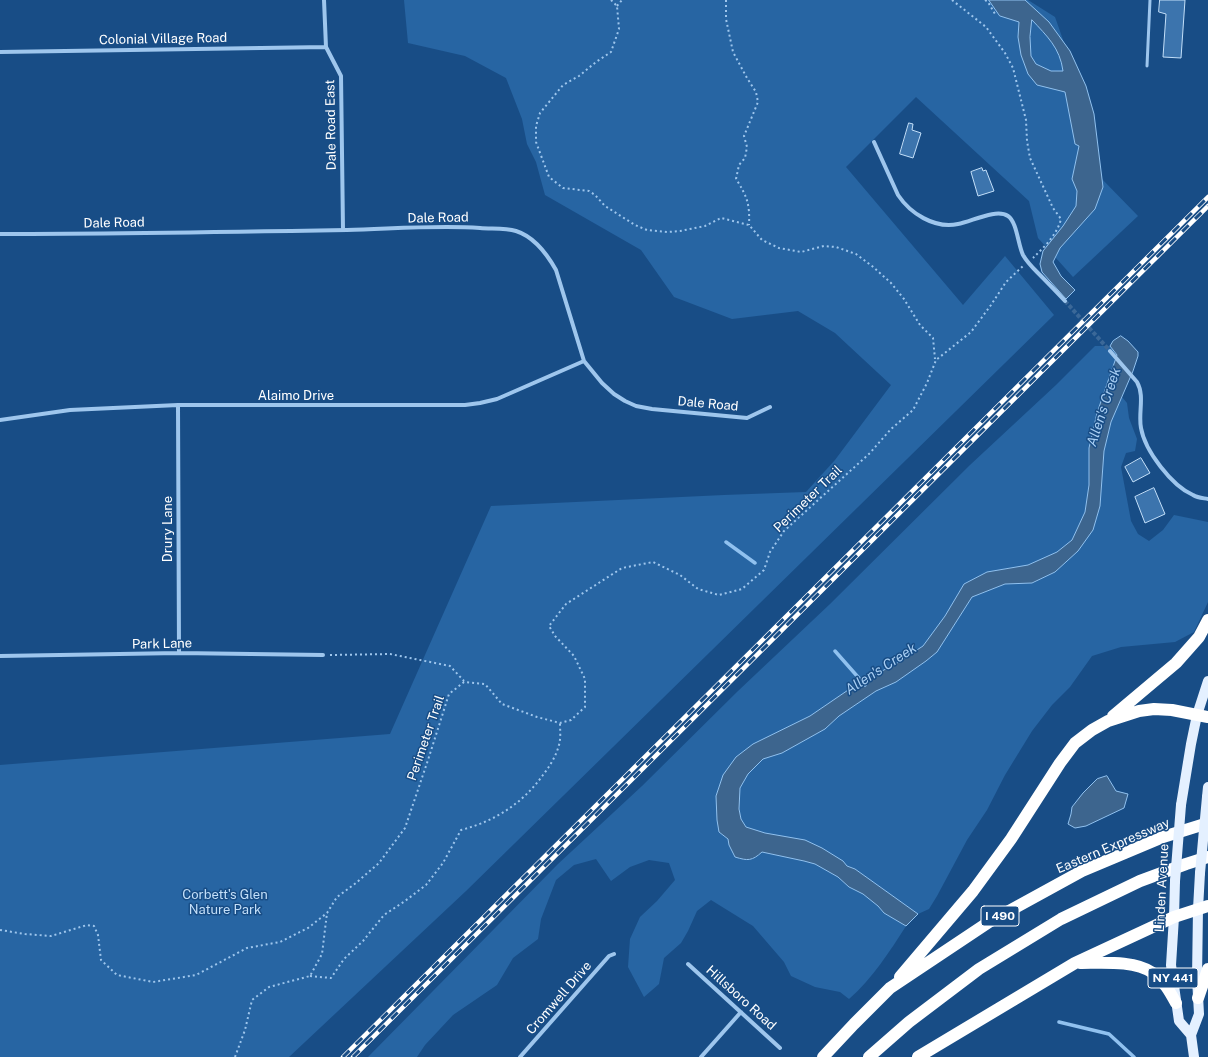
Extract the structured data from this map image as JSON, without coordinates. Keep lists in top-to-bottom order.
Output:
{
  "streets": {
    "highway": ["Eastern Expressway", "I 490"],
    "main road": ["Linden Avenue", "NY 441"],
    "street": [
      "Colonial Village Road",
      "Dale Road East",
      "Dale Road",
      "Alaimo Drive",
      "Drury Lane",
      "Park Lane",
      "Cromwell Drive",
      "Hillsboro Road"
    ],
    "path": ["Perimeter Trail"]
  },
  "crossings": [
    ["Colonial Village Road", "Dale Road East"],
    ["Dale Road East", "Dale Road"],
    ["Dale Road", "Alaimo Drive"],
    ["Alaimo Drive", "Drury Lane"],
    ["Drury Lane", "Park Lane"],
    ["Linden Avenue", "NY 441"]
  ],
  "water": ["Allen's Creek"],
  "parks": ["Corbett's Glen Nature Park"]
}
